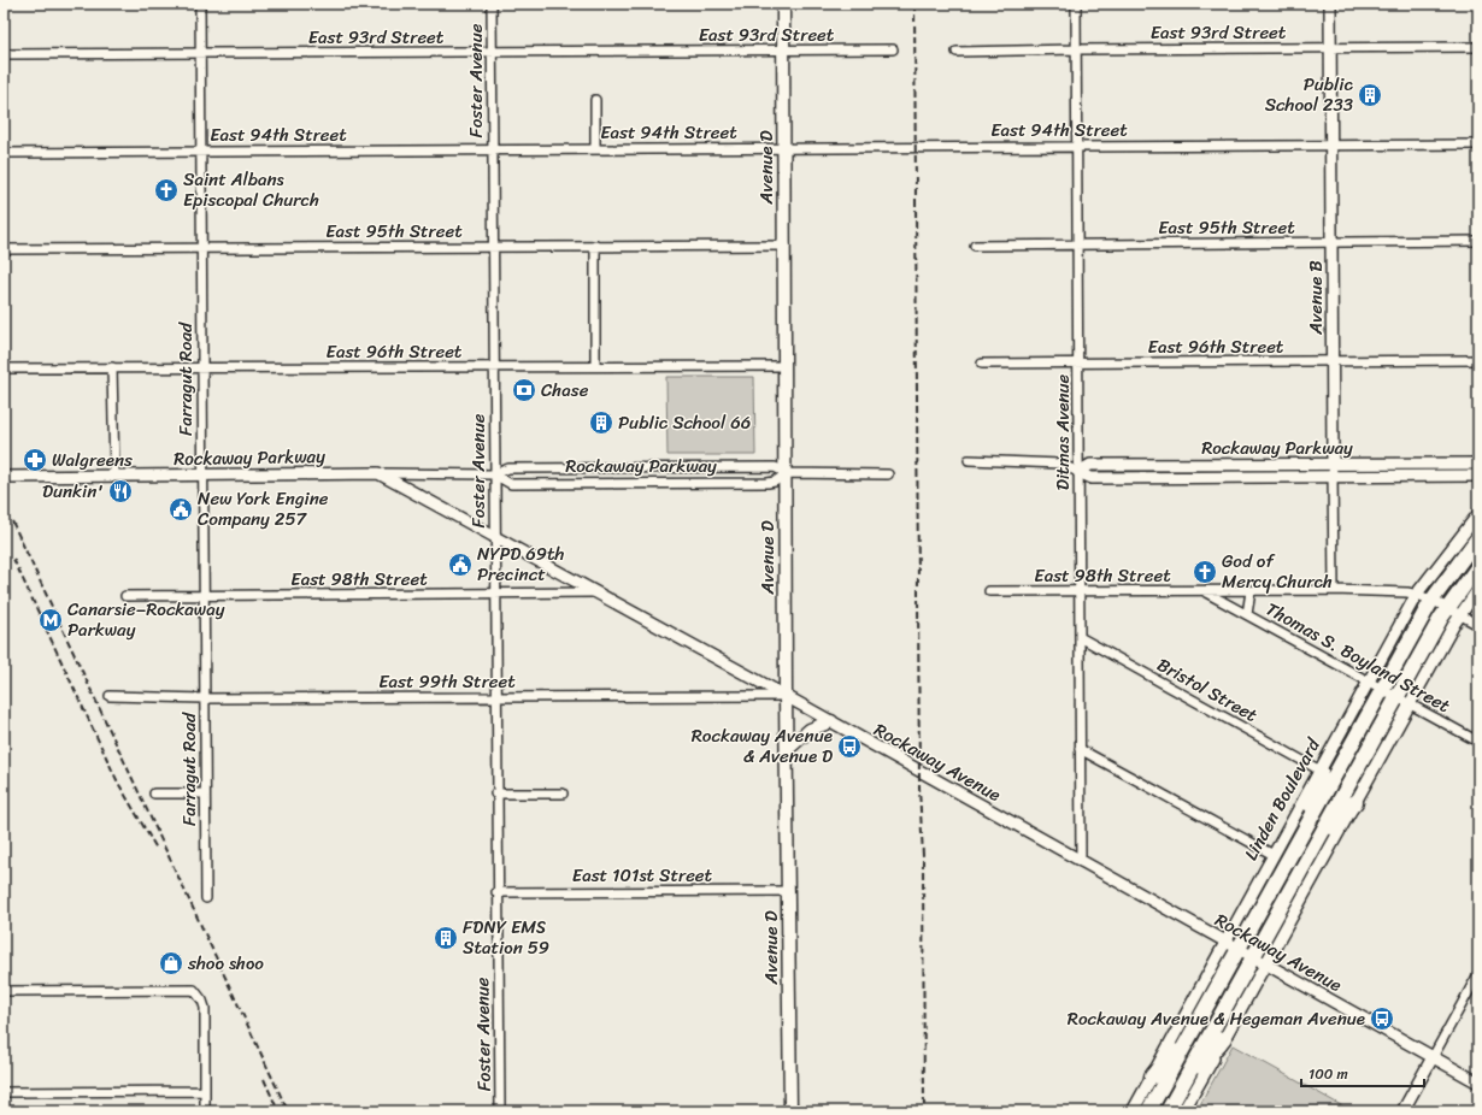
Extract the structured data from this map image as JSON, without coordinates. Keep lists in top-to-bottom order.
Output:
{
  "streets": {
    "highway": ["Linden Boulevard"],
    "main road": ["Avenue D"],
    "street": [
      "East 93rd Street",
      "Foster Avenue",
      "East 94th Street",
      "East 95th Street",
      "Avenue B",
      "East 96th Street",
      "Farragut Road",
      "Ditmas Avenue",
      "Rockaway Parkway",
      "East 98th Street",
      "Thomas S. Boyland Street",
      "East 99th Street",
      "Bristol Street",
      "Rockaway Avenue",
      "East 101st Street"
    ]
  },
  "crossings": [
    ["East 93rd Street", "Foster Avenue"],
    ["East 93rd Street", "Avenue D"],
    ["East 93rd Street", "Avenue B"],
    ["East 93rd Street", "Farragut Road"],
    ["East 93rd Street", "Ditmas Avenue"],
    ["Foster Avenue", "East 94th Street"],
    ["Foster Avenue", "East 95th Street"],
    ["Foster Avenue", "East 96th Street"],
    ["Foster Avenue", "Rockaway Parkway"],
    ["Foster Avenue", "East 98th Street"],
    ["Foster Avenue", "East 99th Street"],
    ["Foster Avenue", "Rockaway Avenue"],
    ["Foster Avenue", "East 101st Street"],
    ["East 94th Street", "Avenue D"],
    ["East 94th Street", "Avenue B"],
    ["East 94th Street", "Farragut Road"],
    ["East 94th Street", "Ditmas Avenue"],
    ["Avenue D", "East 95th Street"],
    ["Avenue D", "East 96th Street"],
    ["Avenue D", "Rockaway Parkway"],
    ["Avenue D", "East 99th Street"],
    ["Avenue D", "Rockaway Avenue"],
    ["Avenue D", "East 101st Street"],
    ["East 95th Street", "Avenue B"],
    ["East 95th Street", "Farragut Road"],
    ["East 95th Street", "Ditmas Avenue"],
    ["Avenue B", "East 96th Street"],
    ["Avenue B", "Rockaway Parkway"],
    ["Avenue B", "East 98th Street"],
    ["East 96th Street", "Farragut Road"],
    ["East 96th Street", "Ditmas Avenue"],
    ["Farragut Road", "Rockaway Parkway"],
    ["Farragut Road", "East 98th Street"],
    ["Farragut Road", "East 99th Street"],
    ["Ditmas Avenue", "Rockaway Parkway"],
    ["Ditmas Avenue", "East 98th Street"],
    ["Ditmas Avenue", "Bristol Street"],
    ["Ditmas Avenue", "Rockaway Avenue"],
    ["Rockaway Parkway", "Rockaway Avenue"],
    ["East 98th Street", "Thomas S. Boyland Street"],
    ["East 98th Street", "Rockaway Avenue"],
    ["East 98th Street", "Linden Boulevard"],
    ["Thomas S. Boyland Street", "Linden Boulevard"],
    ["East 99th Street", "Rockaway Avenue"],
    ["Bristol Street", "Linden Boulevard"],
    ["Rockaway Avenue", "Linden Boulevard"]
  ],
  "places": {
    "building": ["Public School 233", "Public School 66", "FDNY EMS Station 59"],
    "church": ["Saint Albans Episcopal Church", "God of Mercy Church"],
    "bank": ["Chase"],
    "pharmacy": ["Walgreens"],
    "restaurant": ["Dunkin'"],
    "public building": ["New York Engine Company 257", "NYPD 69th Precinct"],
    "metro station": ["Canarsie–Rockaway Parkway"],
    "bus stop": ["Rockaway Avenue & Avenue D", "Rockaway Avenue & Hegeman Avenue"],
    "shop": ["shoo shoo"]
  },
  "scale_bar": "100 m"
}
